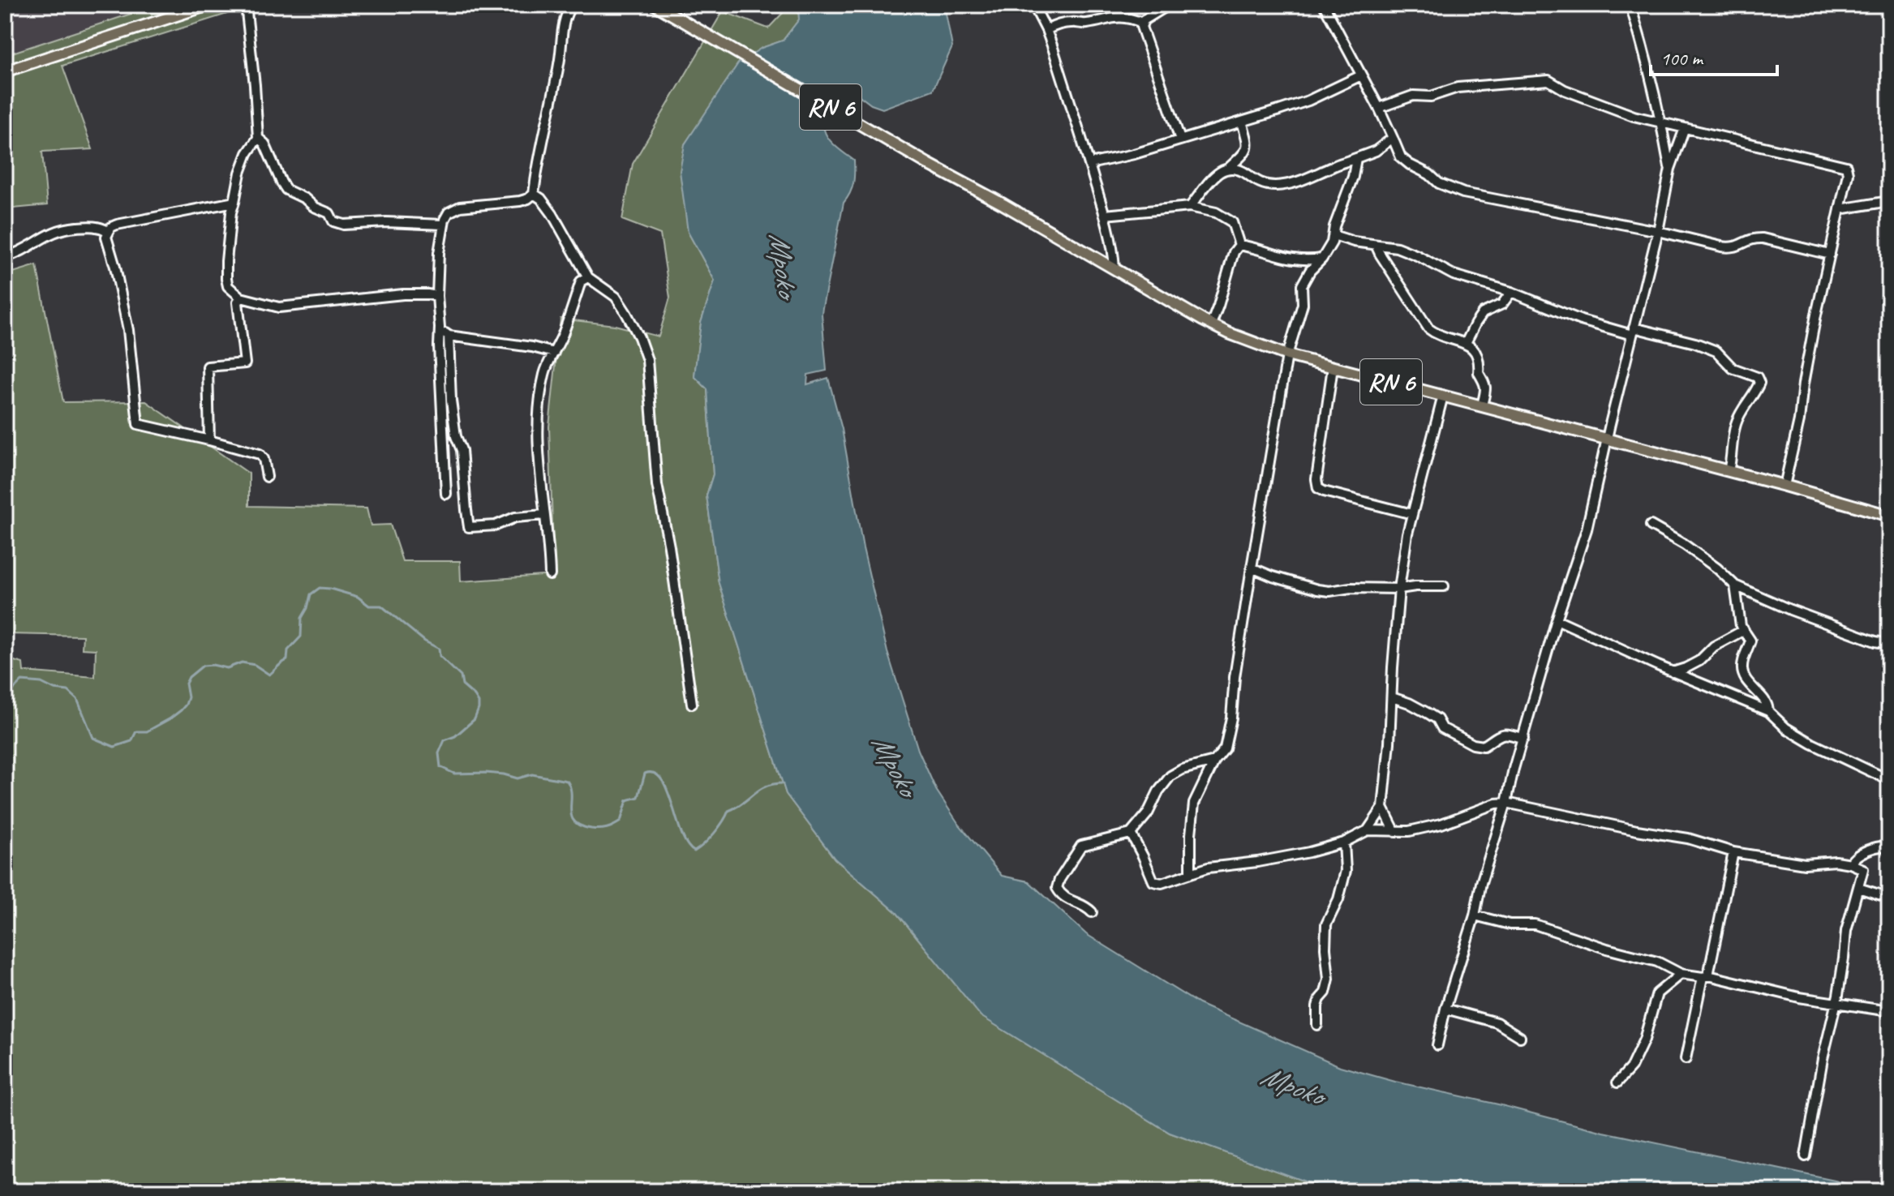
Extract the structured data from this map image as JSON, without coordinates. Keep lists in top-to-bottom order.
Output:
{
  "streets": {
    "main road": ["RN 6"]
  },
  "water": ["Mpoko"],
  "scale_bar": "100 m"
}
